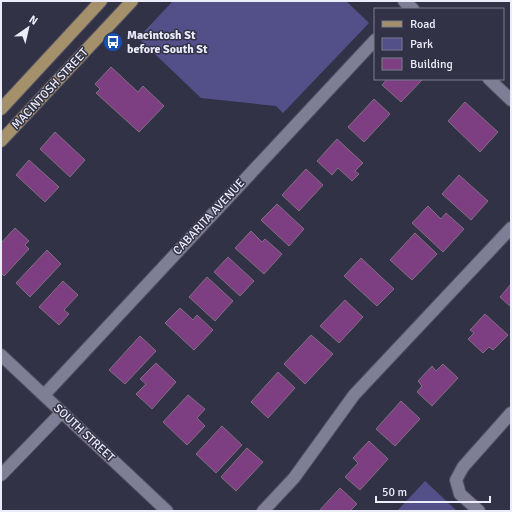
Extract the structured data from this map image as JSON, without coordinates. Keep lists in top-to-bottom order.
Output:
{
  "streets": {
    "main road": ["MACINTOSH STREET"],
    "street": ["CABARITA AVENUE", "SOUTH STREET"]
  },
  "crossings": [
    ["CABARITA AVENUE", "SOUTH STREET"]
  ],
  "places": {
    "bus stop": ["Macintosh St before South St"]
  },
  "legend": ["Road", "Park", "Building"],
  "scale_bar": "50 m",
  "north": "top right"
}
